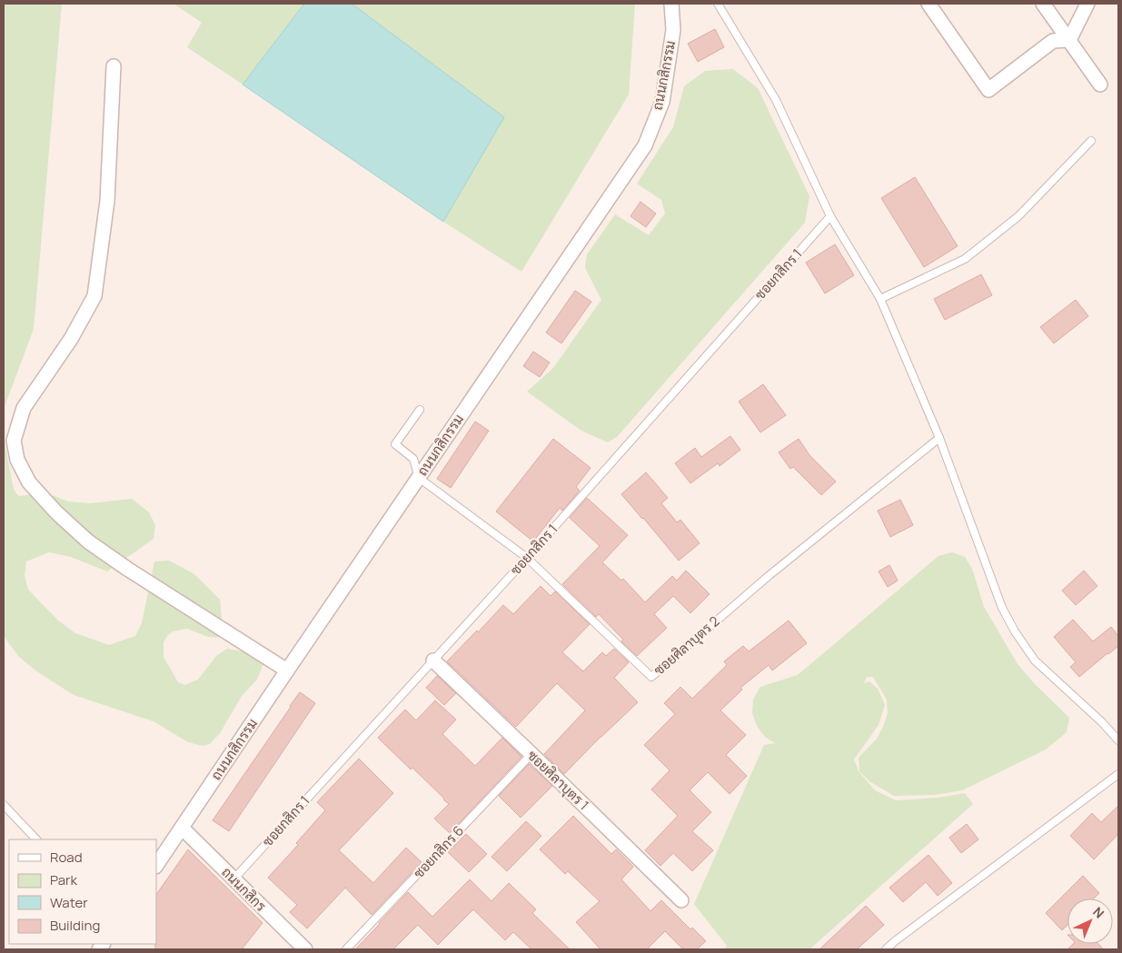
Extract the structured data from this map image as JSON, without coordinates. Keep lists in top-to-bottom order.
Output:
{
  "streets": {
    "street": ["ถนนกสิกรรม", "ซอยศิลาบุตร 1", "ถนนกสิกร"],
    "lane": ["ซอยกสิกร 1", "ซอยศิลาบุตร 2", "ซอยกสิกร 6"]
  },
  "crossings": [
    ["ถนนกสิกรรม", "ซอยศิลาบุตร 2"],
    ["ถนนกสิกรรม", "ถนนกสิกร"],
    ["ซอยกสิกร 1", "ซอยศิลาบุตร 2"],
    ["ซอยกสิกร 1", "ซอยศิลาบุตร 1"],
    ["ซอยกสิกร 1", "ถนนกสิกร"],
    ["ซอยศิลาบุตร 1", "ซอยกสิกร 6"]
  ],
  "legend": [
    "Road",
    "Park",
    "Water",
    "Building"
  ],
  "north": "top right"
}
